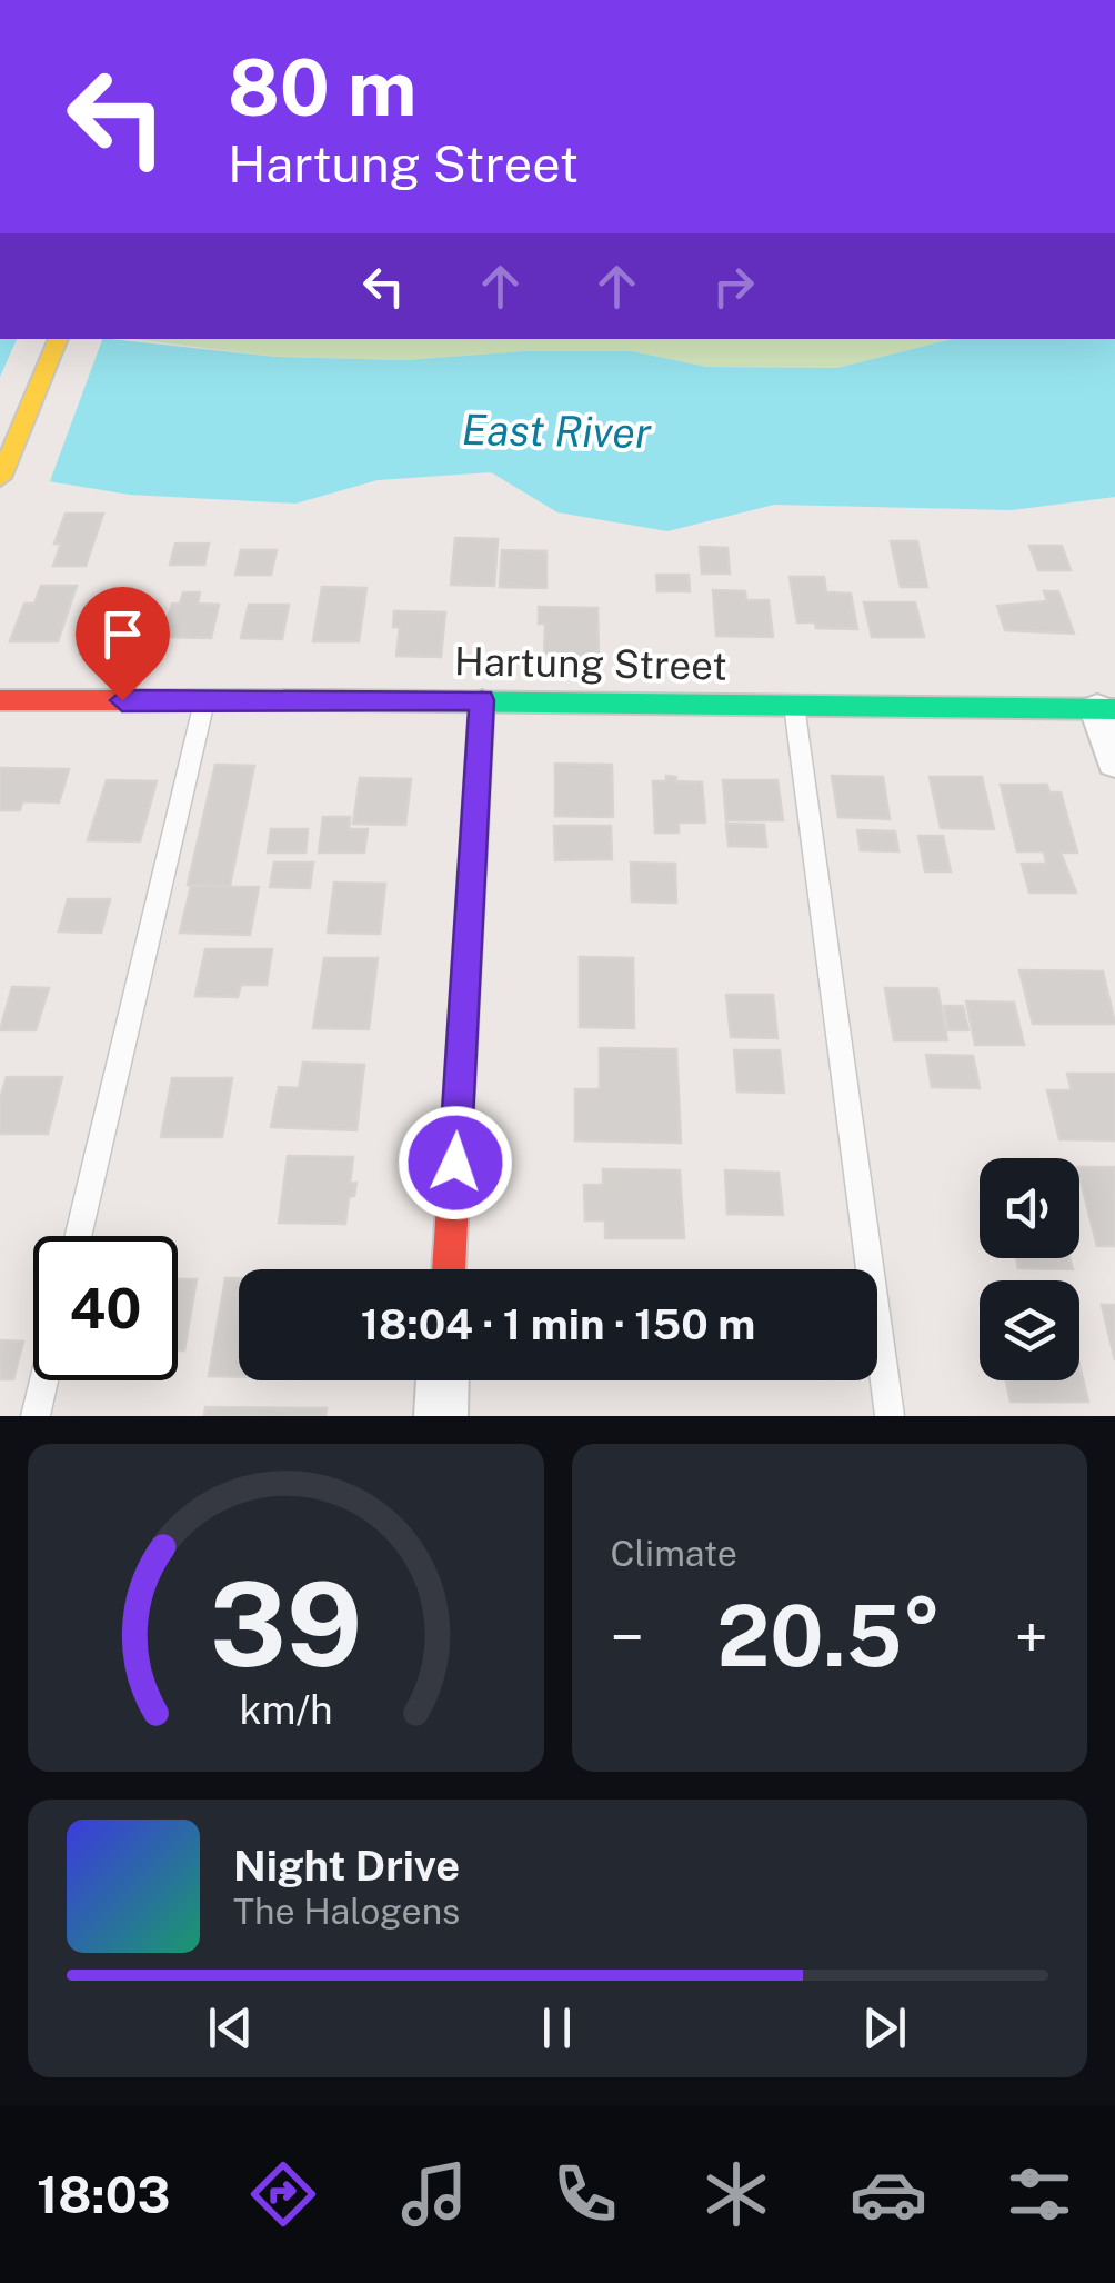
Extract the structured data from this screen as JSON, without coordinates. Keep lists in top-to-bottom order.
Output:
{
  "streets": {
    "street": ["Hartung Street"]
  },
  "water": ["East River"],
  "page": {
    "turn": ["80 m", "Hartung Street"],
    "limit": "40",
    "trip": "18:04 · 1 min · 150 m",
    "tile": "Climate",
    "heat": ["−", "20.5°", "+"],
    "song": ["Night Drive", "The Halogens"],
    "tabs": "18:03",
    "gauge": ["39", "km/h"]
  }
}
